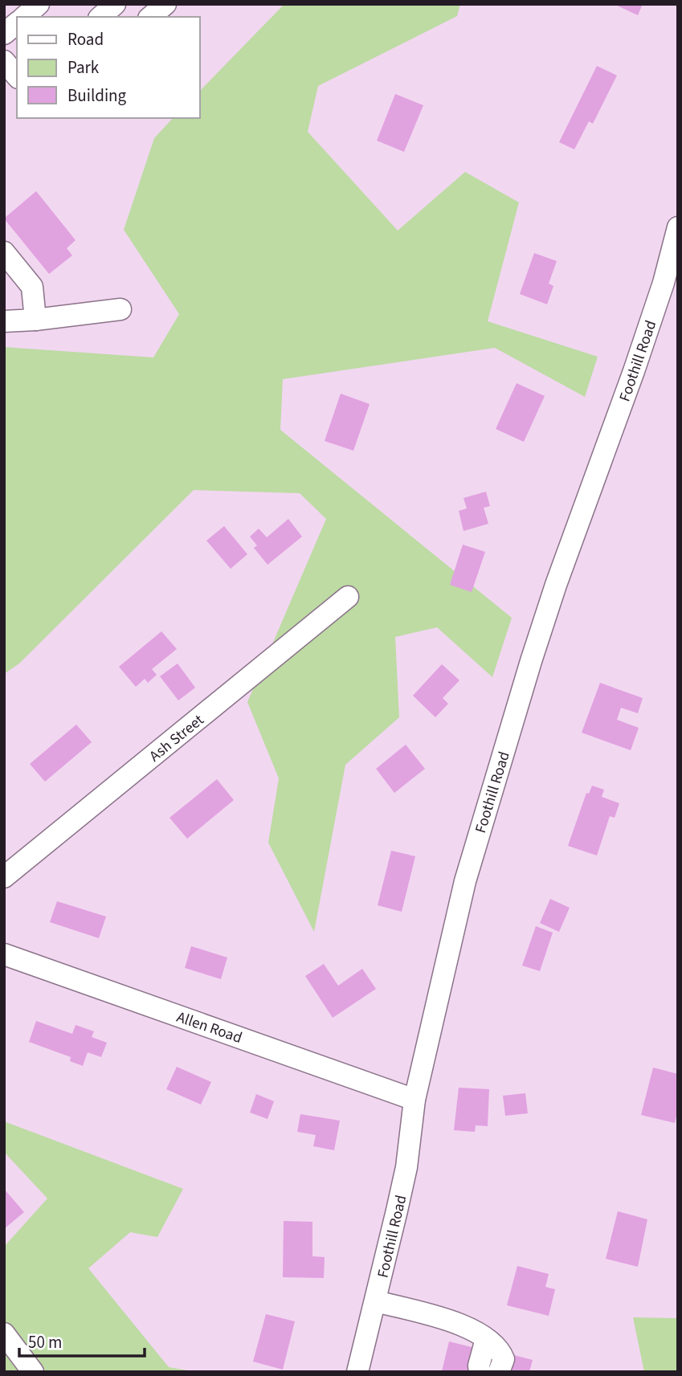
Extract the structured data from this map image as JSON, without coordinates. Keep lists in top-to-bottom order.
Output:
{
  "streets": {
    "street": ["Foothill Road", "Ash Street", "Allen Road"]
  },
  "crossings": [
    ["Foothill Road", "Allen Road"]
  ],
  "legend": ["Road", "Park", "Building"],
  "scale_bar": "50 m"
}
